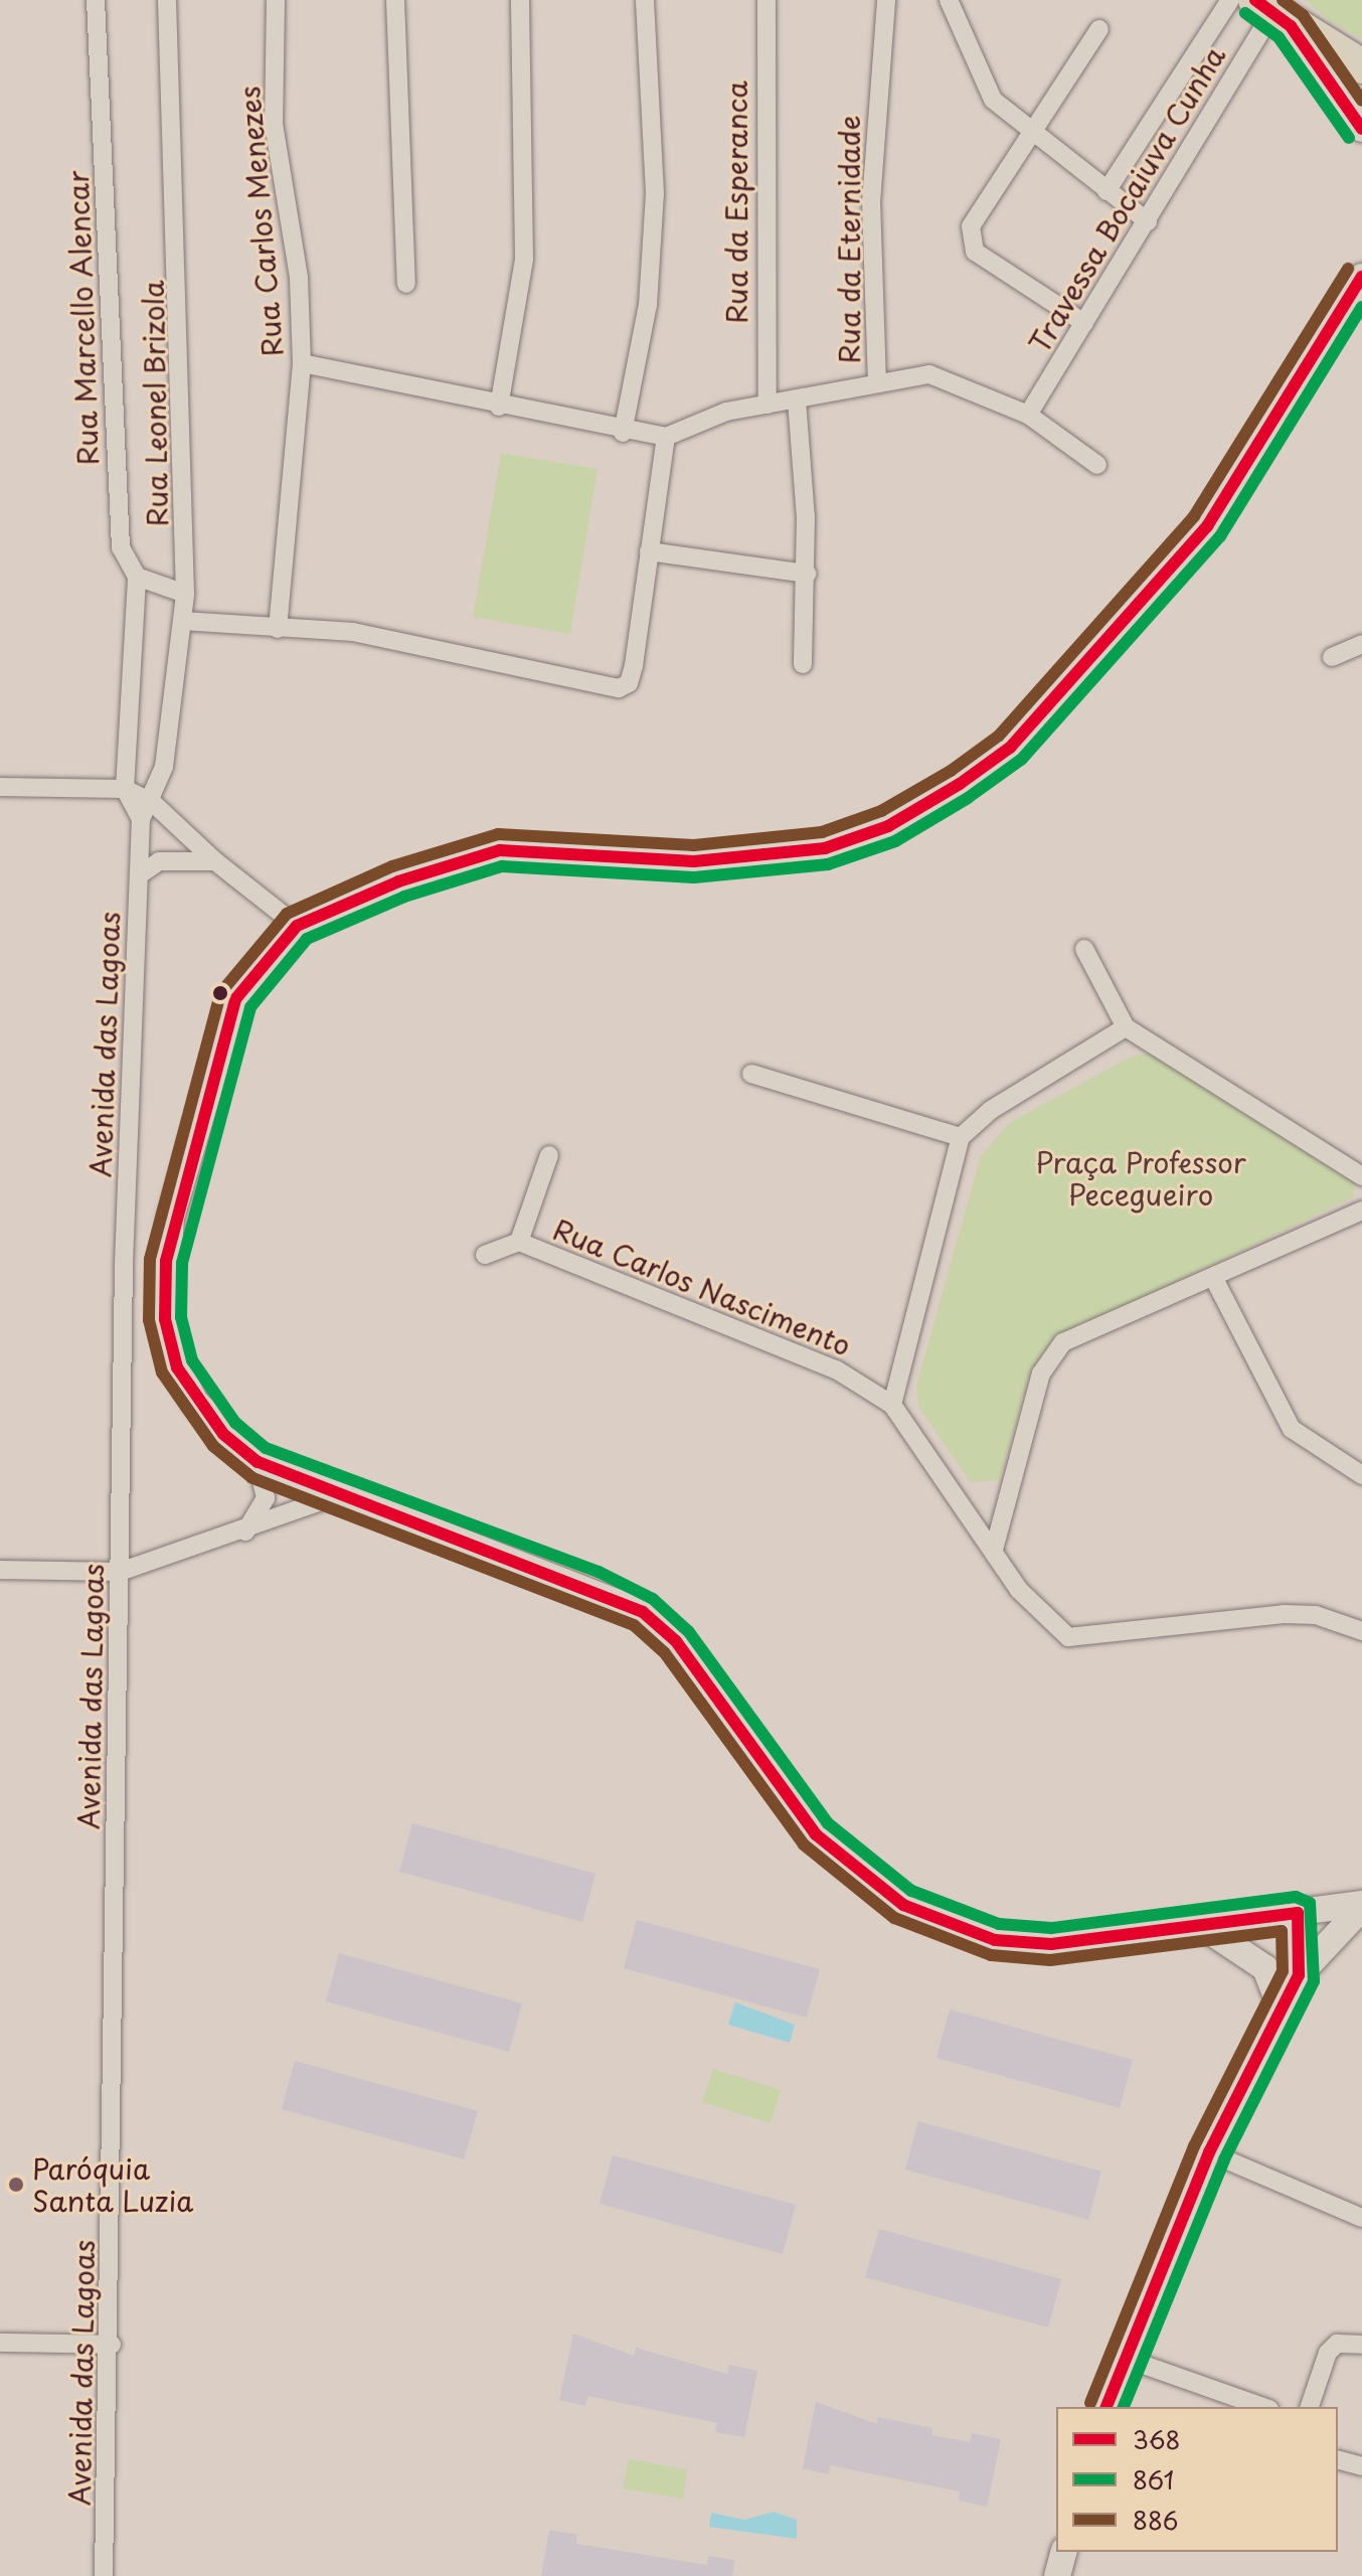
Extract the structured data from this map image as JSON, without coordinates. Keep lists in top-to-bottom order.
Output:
{
  "streets": {
    "street": [
      "Travessa Bocaiuva Cunha",
      "Rua da Esperanca",
      "Rua Carlos Menezes",
      "Rua da Eternidade",
      "Rua Marcello Alencar",
      "Rua Leonel Brizola",
      "Avenida das Lagoas",
      "Rua Carlos Nascimento"
    ]
  },
  "parks": ["Praça Professor Pecegueiro"],
  "places": ["Paróquia Santa Luzia"],
  "lines": ["transit line 368", "transit line 886", "transit line 861"],
  "legend": ["368", "861", "886"]
}
